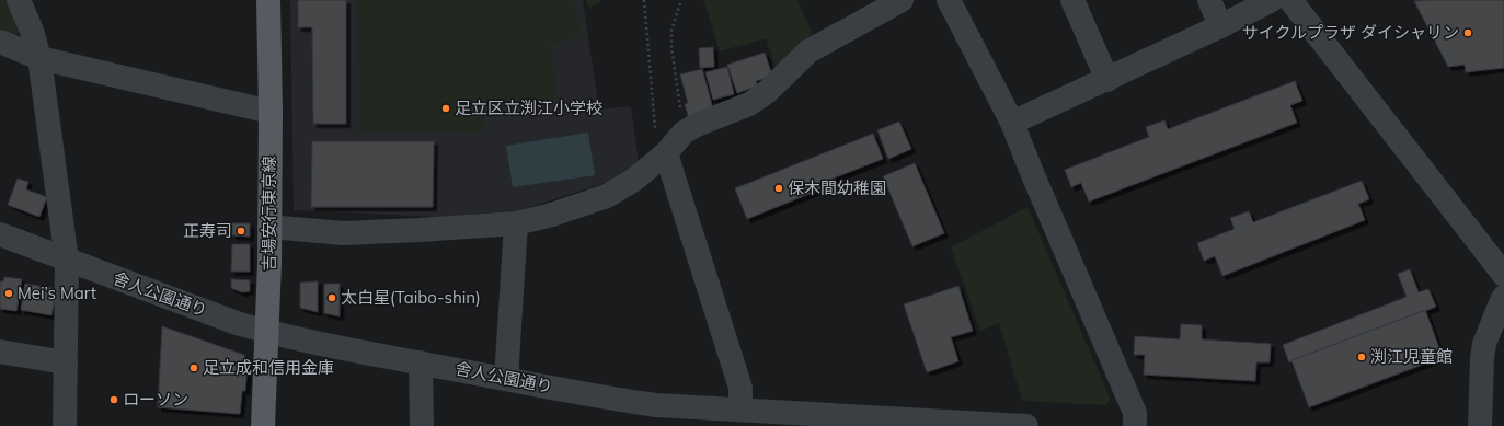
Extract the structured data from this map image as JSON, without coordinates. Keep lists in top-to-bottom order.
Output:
{
  "streets": {
    "main road": ["吉場安行東京線"],
    "street": ["舎人公園通り"]
  },
  "crossings": [
    ["吉場安行東京線", "舎人公園通り"]
  ],
  "places": [
    "サイクルプラザ ダイシャリン",
    "足立区立渕江小学校",
    "保木間幼稚園",
    "正寿司",
    "Mei’s Mart",
    "太白星(Taibo-shin)",
    "渕江児童館",
    "足立成和信用金庫",
    "ローソン"
  ]
}
